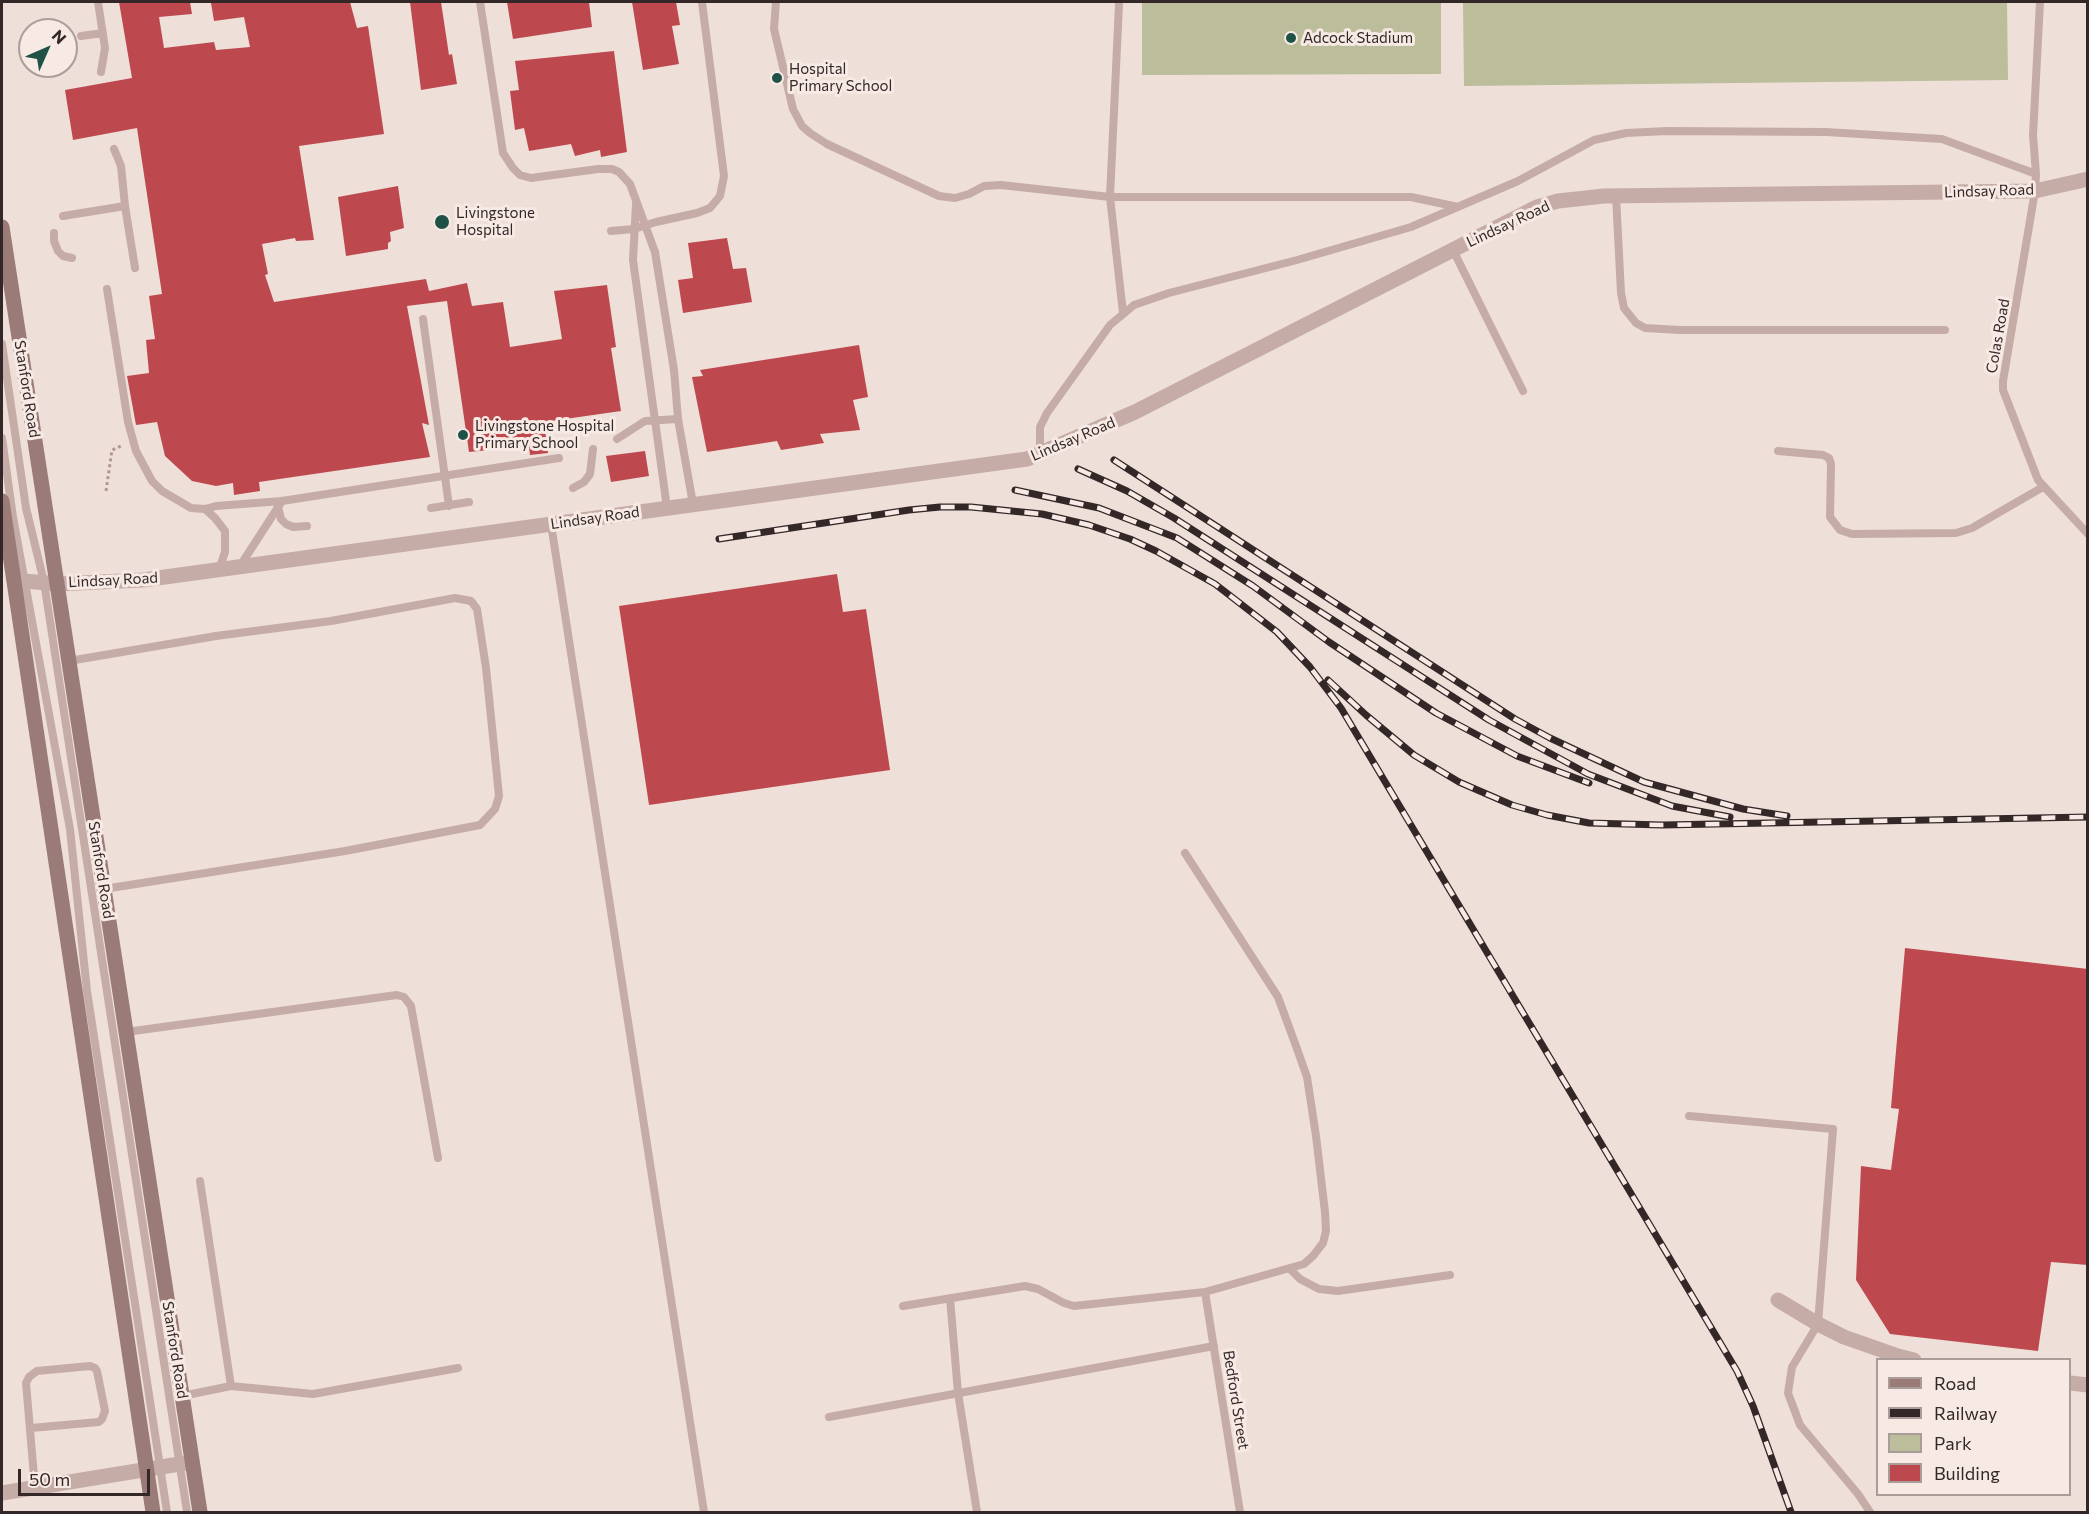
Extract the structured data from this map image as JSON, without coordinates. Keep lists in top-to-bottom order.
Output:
{
  "streets": {
    "main road": ["Stanford Road"],
    "street": ["Lindsay Road"],
    "lane": ["Colas Road", "Bedford Street"]
  },
  "crossings": [
    ["Lindsay Road", "Colas Road"],
    ["Lindsay Road", "Stanford Road"]
  ],
  "places": [
    "Adcock Stadium",
    "Hospital Primary School",
    "Livingstone Hospital",
    "Livingstone Hospital Primary School"
  ],
  "legend": [
    "Road",
    "Railway",
    "Park",
    "Building"
  ],
  "scale_bar": "50 m",
  "north": "top right"
}
